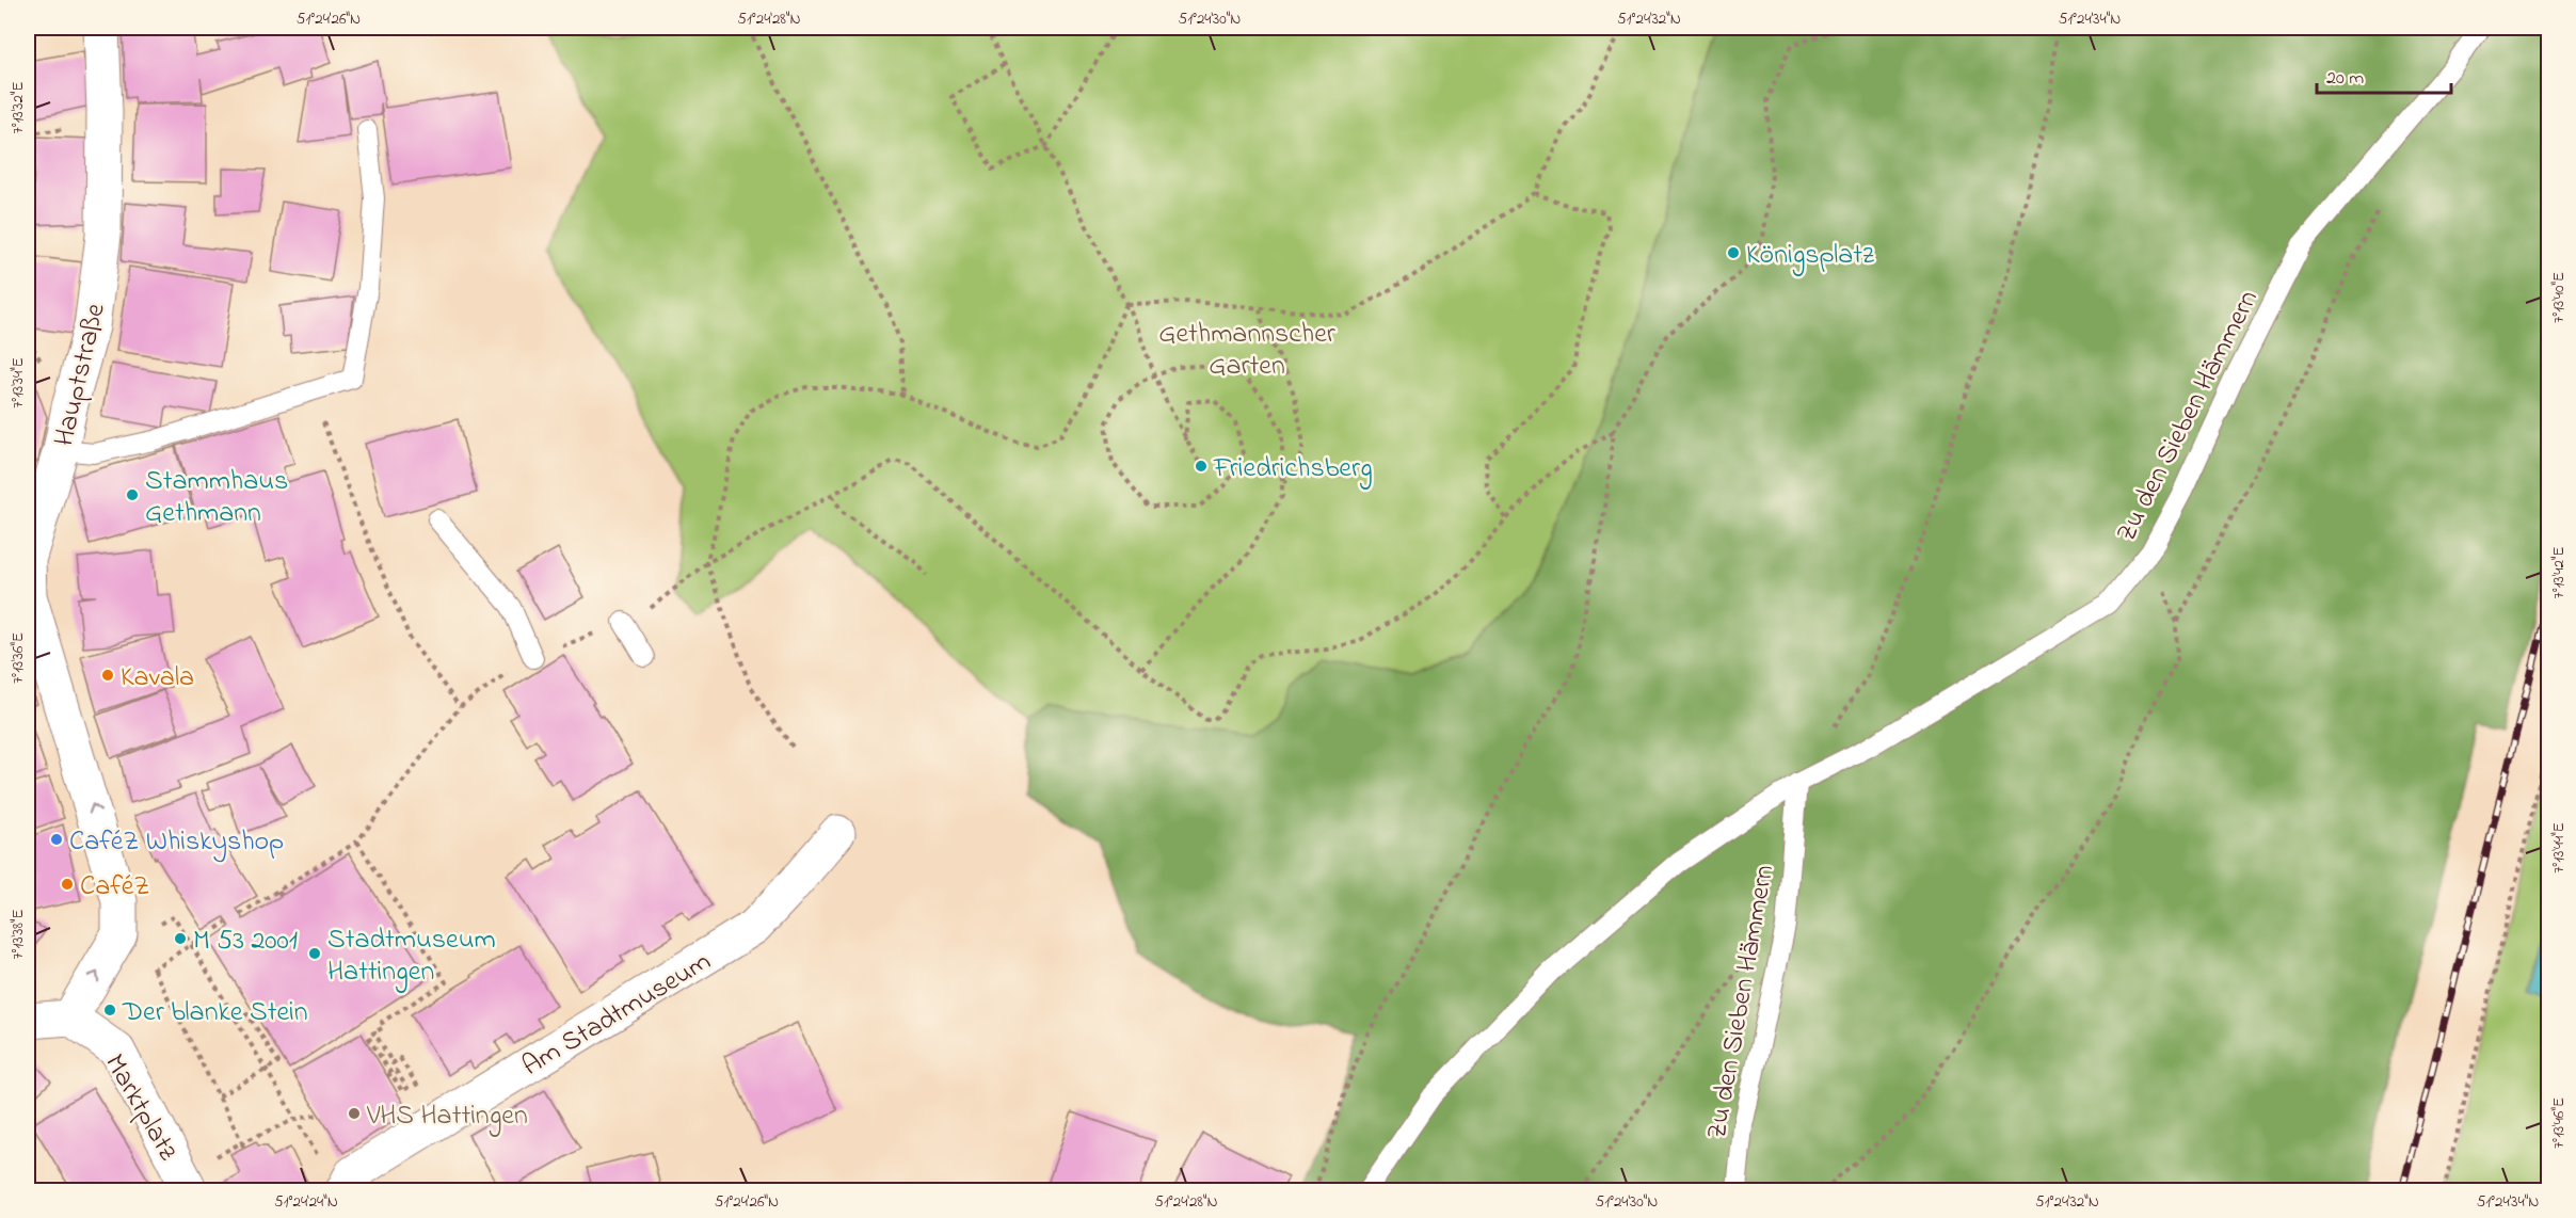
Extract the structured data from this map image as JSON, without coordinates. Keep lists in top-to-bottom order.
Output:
{
  "streets": {
    "street": ["Hauptstraße", "Am Stadtmuseum", "Marktplatz"],
    "lane": ["Zu den Sieben Hämmern"]
  },
  "one_way": ["Hauptstraße"],
  "parks": ["Gethmannscher Garten"],
  "places": [
    "Königsplatz",
    "Friedrichsberg",
    "Stammhaus Gethmann",
    "Kavala",
    "CaféZ Whiskyshop",
    "CaféZ",
    "M 53 2001",
    "Stadtmuseum Hattingen",
    "Der blanke Stein",
    "VHS Hattingen"
  ],
  "scale_bar": "20 m",
  "coordinates": [
    "51°24'26\"N",
    "51°24'28\"N",
    "51°24'30\"N",
    "51°24'32\"N",
    "51°24'34\"N",
    "7°13'32\"E",
    "7°13'40\"E",
    "7°13'34\"E",
    "7°13'42\"E",
    "7°13'36\"E",
    "7°13'44\"E",
    "7°13'38\"E",
    "7°13'46\"E",
    "51°24'24\"N"
  ]
}
